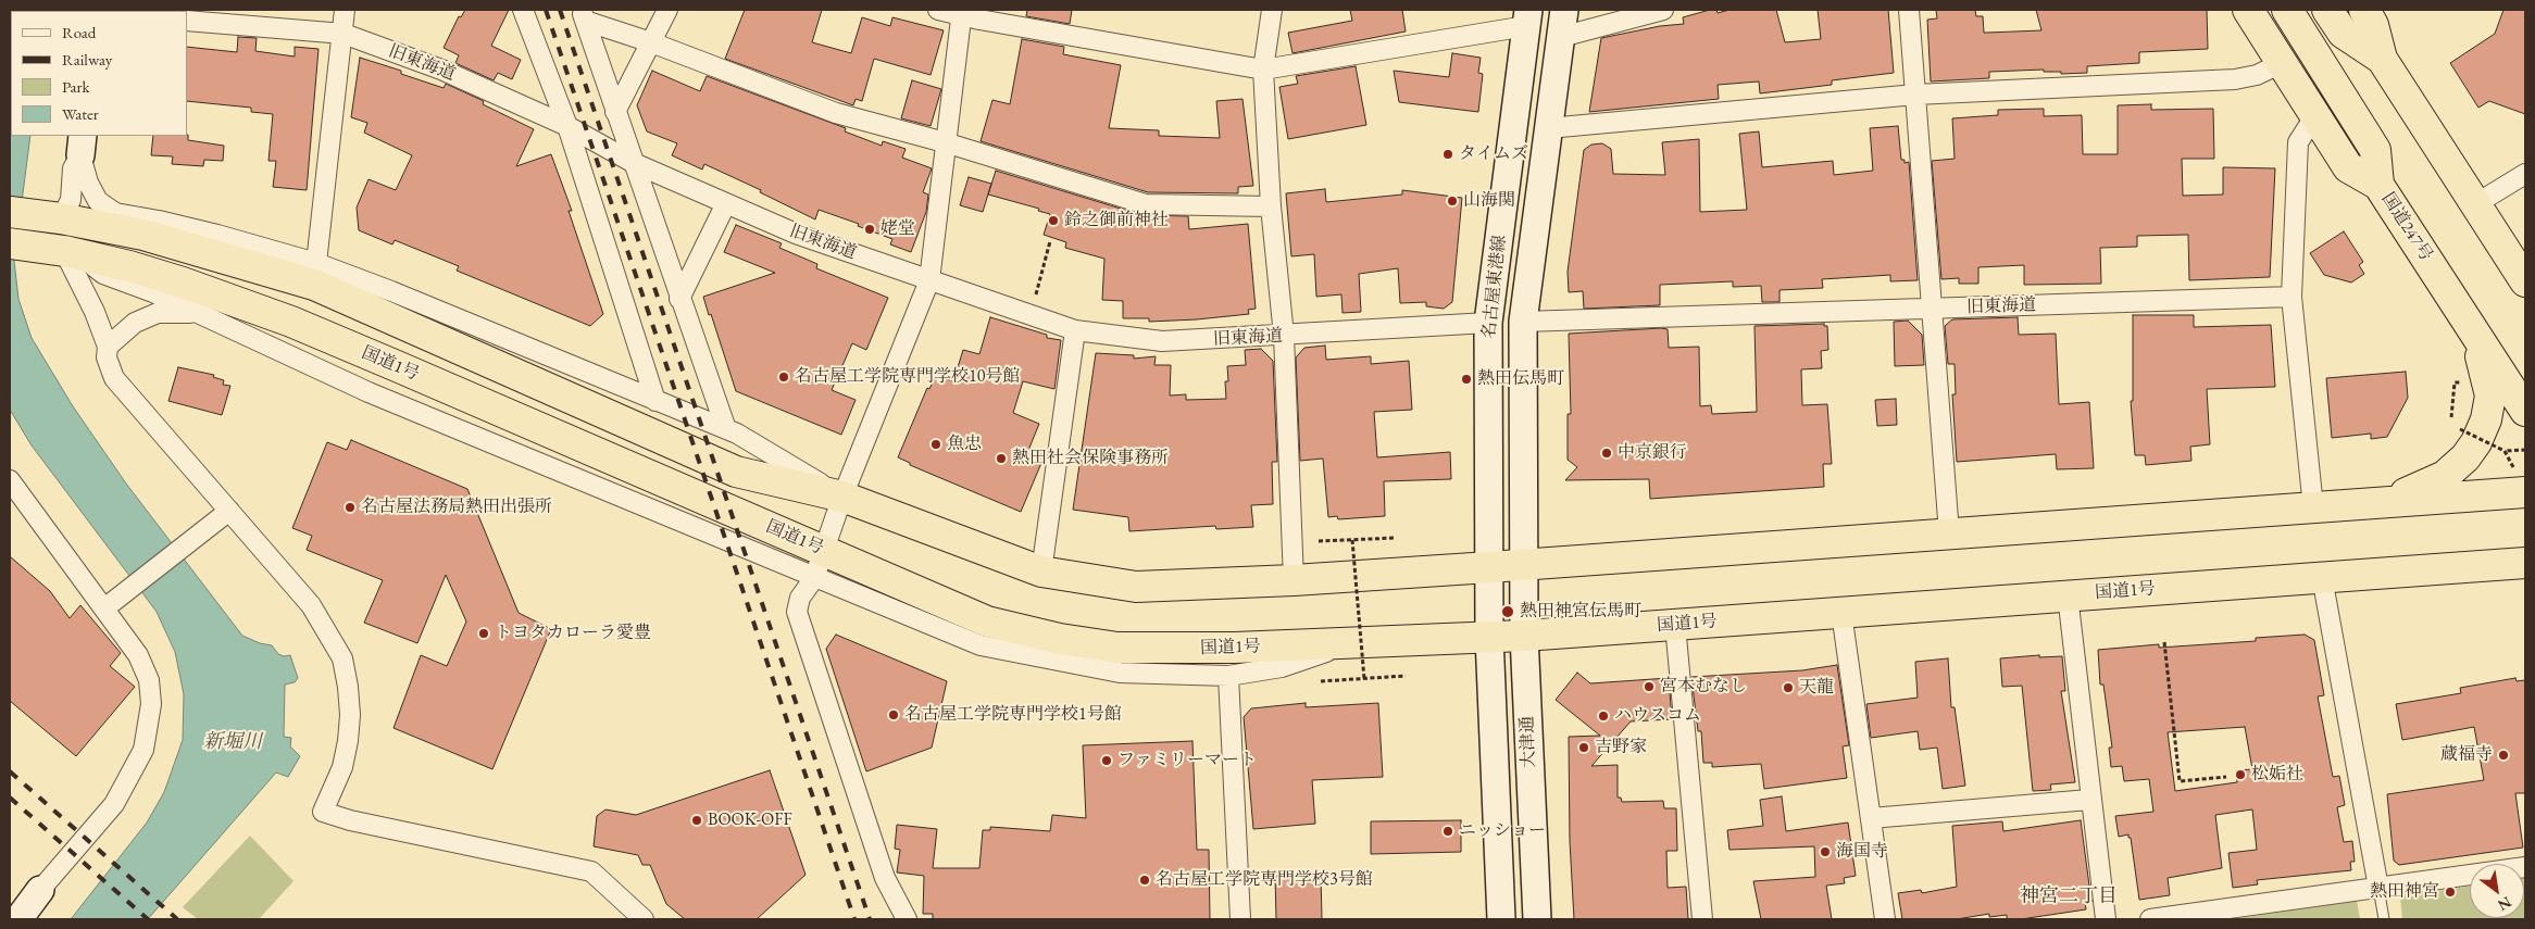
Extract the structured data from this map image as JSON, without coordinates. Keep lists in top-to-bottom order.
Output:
{
  "streets": {
    "highway": ["国道247号", "国道1号"],
    "main road": ["名古屋東港線", "大津通"],
    "street": ["旧東海道"]
  },
  "crossings": [
    ["旧東海道", "名古屋東港線"],
    ["名古屋東港線", "大津通"],
    ["国道1号", "大津通"]
  ],
  "districts": ["神宮二丁目"],
  "water": ["新堀川"],
  "places": [
    "タイムズ",
    "山海関",
    "鈴之御前神社",
    "姥堂",
    "名古屋工学院専門学校10号館",
    "熱田伝馬町",
    "魚忠",
    "中京銀行",
    "熱田社会保険事務所",
    "名古屋法務局熱田出張所",
    "熱田神宮伝馬町",
    "トヨタカローラ愛豊",
    "宮本むなし",
    "天龍",
    "名古屋工学院専門学校1号館",
    "ハウスコム",
    "吉野家",
    "蔵福寺",
    "ファミリーマート",
    "松姤社",
    "BOOK-OFF",
    "ニッショー",
    "海国寺",
    "名古屋工学院専門学校3号館",
    "熱田神宮"
  ],
  "legend": [
    "Road",
    "Railway",
    "Park",
    "Water"
  ],
  "north": "bottom right"
}
